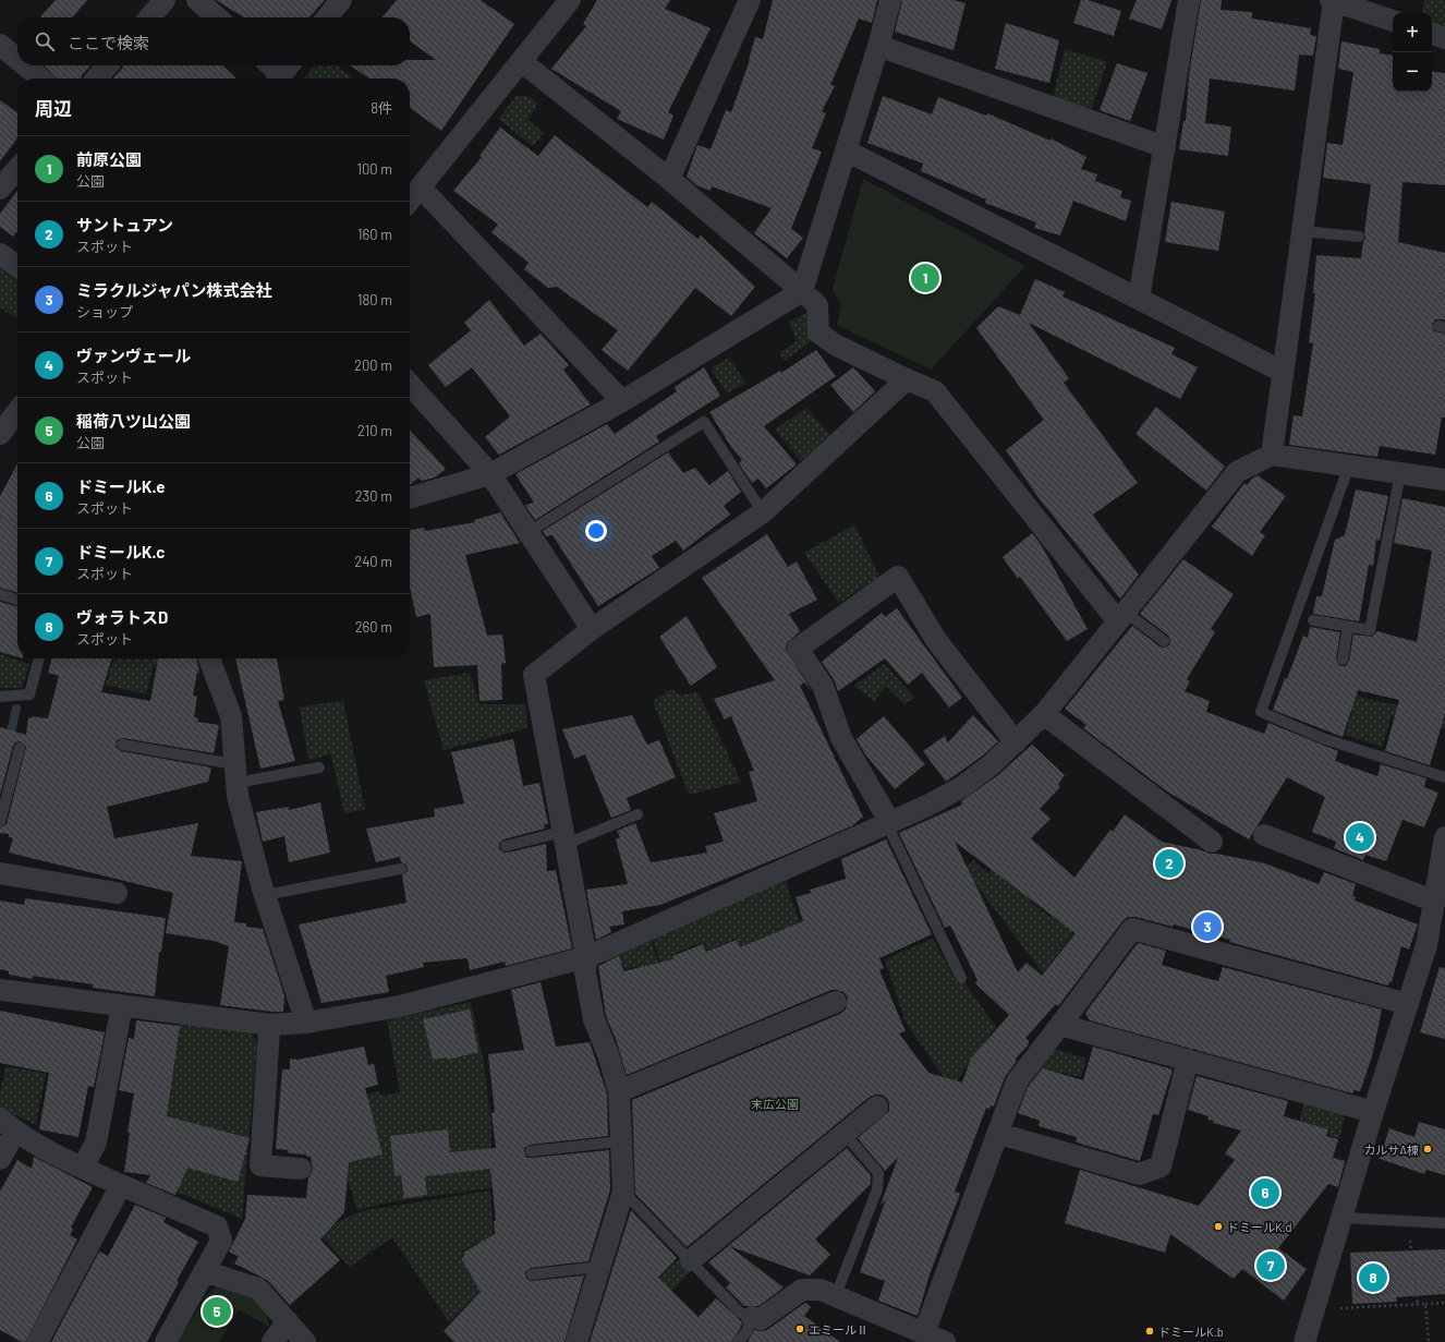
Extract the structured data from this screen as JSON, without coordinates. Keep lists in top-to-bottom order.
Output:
{
  "parks": ["末広公園"],
  "places": [
    "カルサA棟",
    "ドミールK.d",
    "エミールⅡ",
    "ドミールK.b"
  ],
  "page": {
    "map_buttons": ["+", "−"],
    "search": "ここで検索",
    "heading": ["周辺", "8件"],
    "list": [
      {
        "mark": "1",
        "name": "前原公園",
        "note": "公園",
        "value": "100 m"
      },
      {
        "mark": "2",
        "name": "サントュアン",
        "note": "スポット",
        "value": "160 m"
      },
      {
        "mark": "3",
        "name": "ミラクルジャパン株式会社",
        "note": "ショップ",
        "value": "180 m"
      },
      {
        "mark": "4",
        "name": "ヴァンヴェール",
        "note": "スポット",
        "value": "200 m"
      },
      {
        "mark": "5",
        "name": "稲荷八ツ山公園",
        "note": "公園",
        "value": "210 m"
      },
      {
        "mark": "6",
        "name": "ドミールK.e",
        "note": "スポット",
        "value": "230 m"
      },
      {
        "mark": "7",
        "name": "ドミールK.c",
        "note": "スポット",
        "value": "240 m"
      },
      {
        "mark": "8",
        "name": "ヴォラトスD",
        "note": "スポット",
        "value": "260 m"
      }
    ],
    "pins": [
      "1",
      "4",
      "2",
      "3",
      "6",
      "7",
      "8",
      "5"
    ]
  }
}
